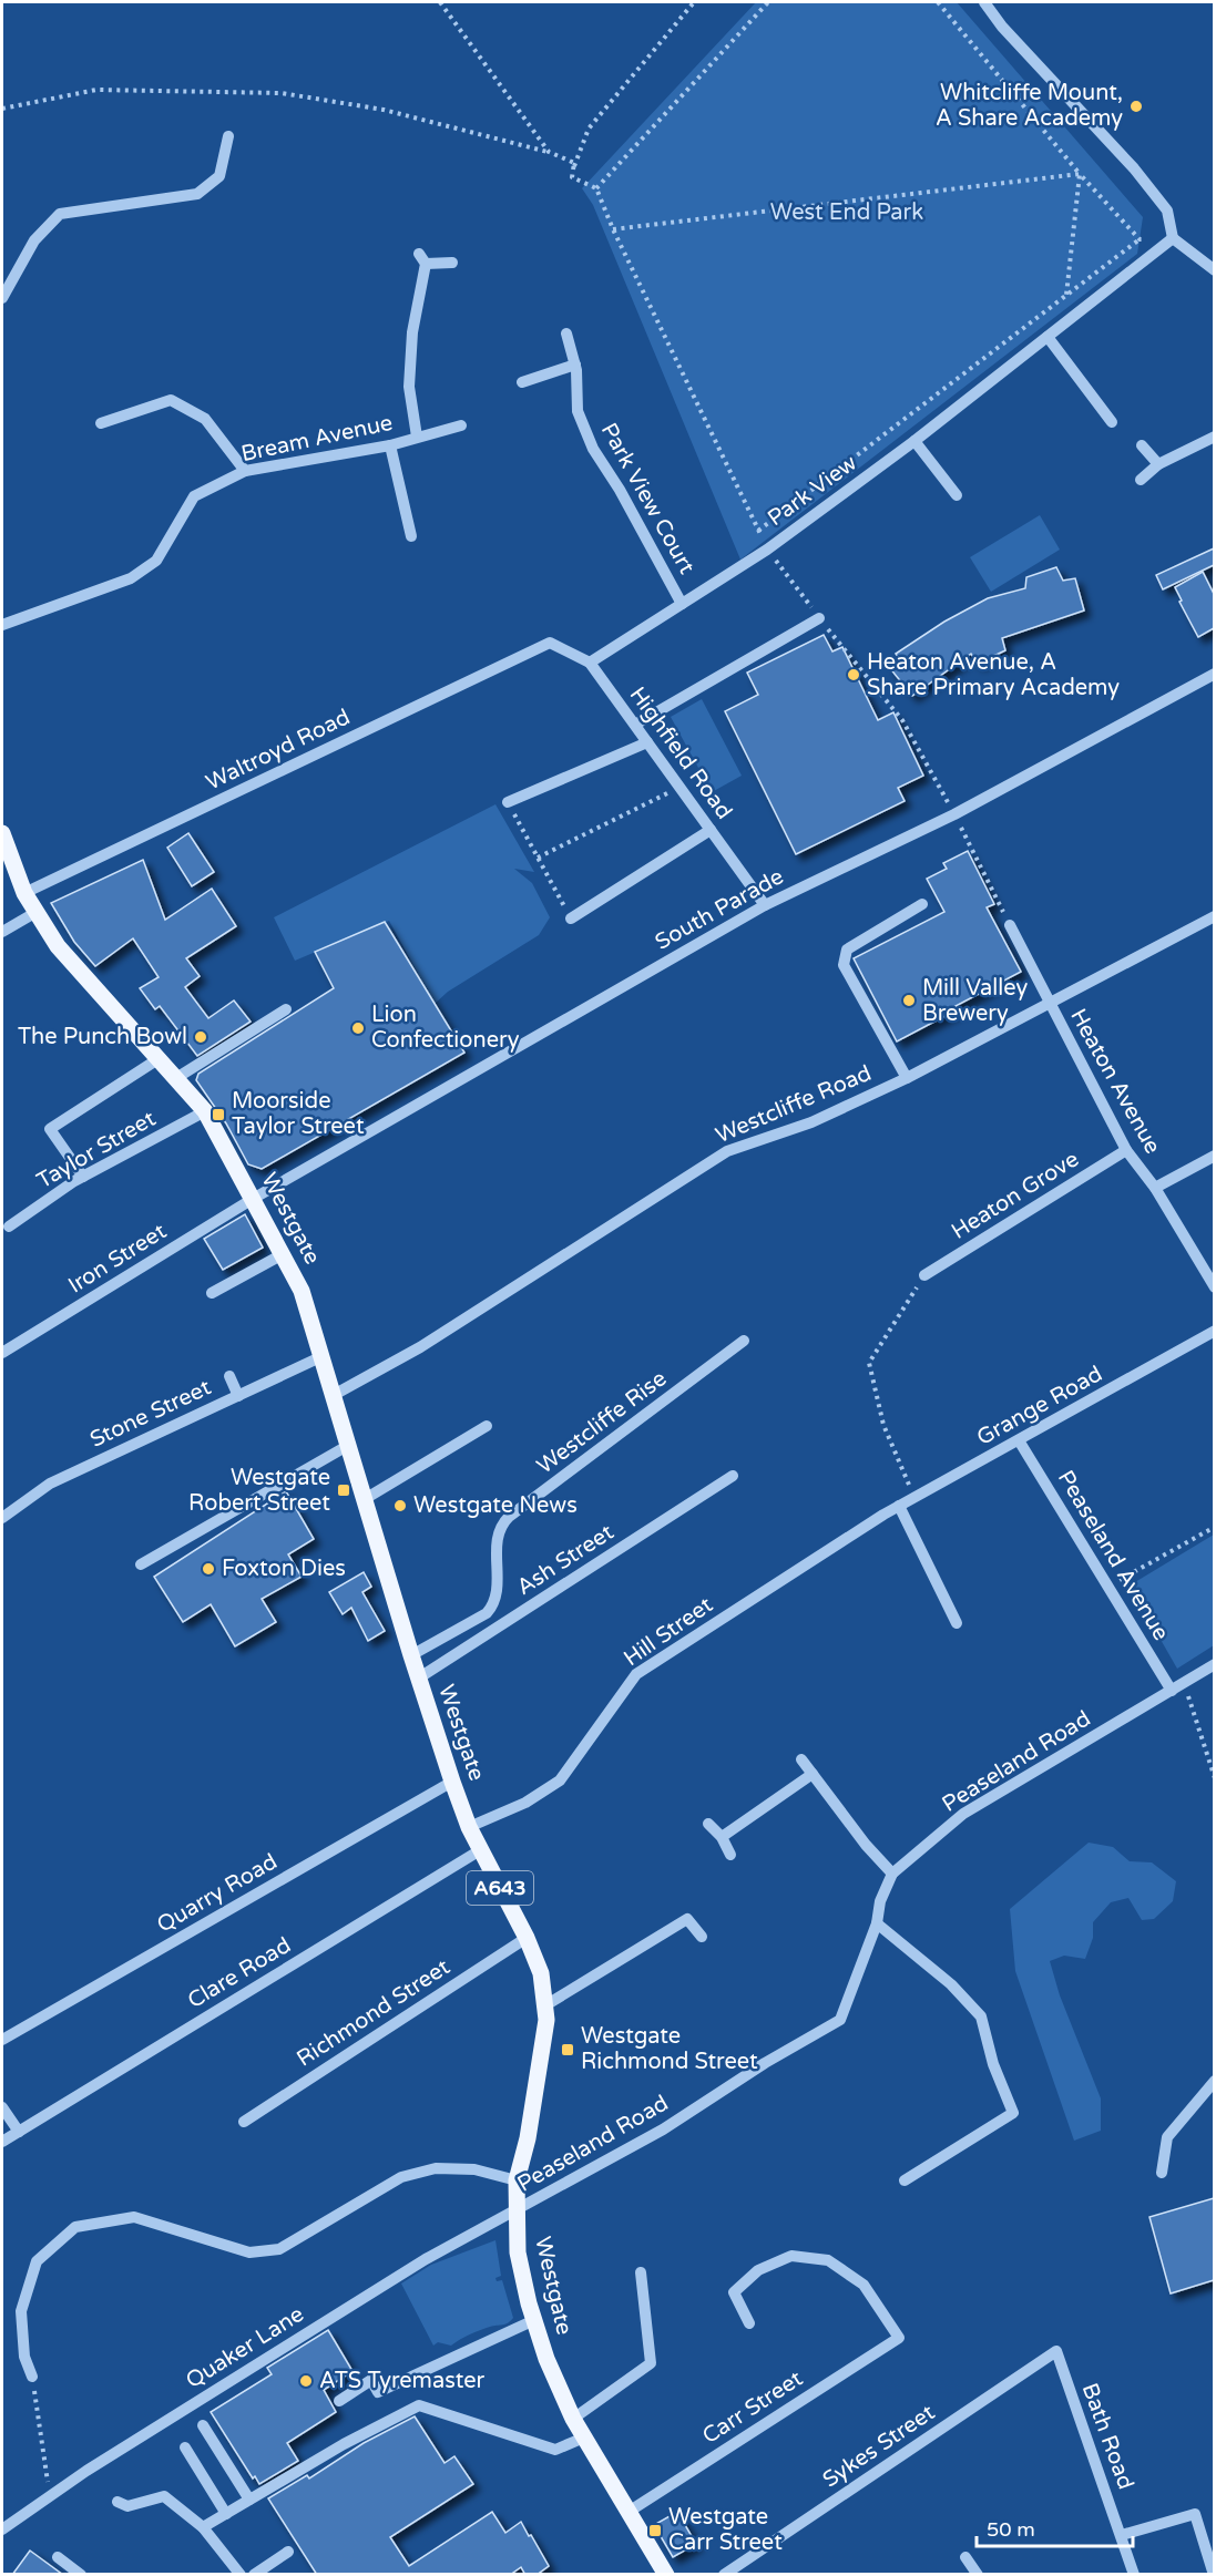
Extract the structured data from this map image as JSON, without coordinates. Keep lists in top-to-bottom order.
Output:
{
  "streets": {
    "main road": ["Westgate", "A643"],
    "street": [
      "Bream Avenue",
      "Park View",
      "Park View Court",
      "Waltroyd Road",
      "Highfield Road",
      "South Parade",
      "Heaton Avenue",
      "Westcliffe Road",
      "Taylor Street",
      "Heaton Grove",
      "Iron Street",
      "Grange Road",
      "Stone Street",
      "Westcliffe Rise",
      "Peaseland Avenue",
      "Ash Street",
      "Hill Street",
      "Peaseland Road",
      "Quarry Road",
      "Clare Road",
      "Richmond Street",
      "Quaker Lane",
      "Carr Street",
      "Bath Road",
      "Sykes Street"
    ]
  },
  "crossings": [
    ["Park View", "Park View Court"],
    ["Park View", "Highfield Road"],
    ["Waltroyd Road", "Highfield Road"],
    ["Waltroyd Road", "A643"],
    ["Highfield Road", "South Parade"],
    ["South Parade", "Westgate"],
    ["South Parade", "Iron Street"],
    ["Heaton Avenue", "Westcliffe Road"],
    ["Heaton Avenue", "Heaton Grove"],
    ["Westcliffe Road", "Westgate"],
    ["Taylor Street", "Westgate"],
    ["Westgate", "Iron Street"],
    ["Westgate", "Stone Street"],
    ["Westgate", "Westcliffe Rise"],
    ["Westgate", "Ash Street"],
    ["Westgate", "Hill Street"],
    ["Westgate", "Peaseland Road"],
    ["Westgate", "A643"],
    ["Westgate", "Quarry Road"],
    ["Westgate", "Clare Road"],
    ["Westgate", "Richmond Street"],
    ["Westgate", "Quaker Lane"],
    ["Westgate", "Carr Street"],
    ["Grange Road", "Peaseland Avenue"],
    ["Grange Road", "Hill Street"],
    ["Peaseland Avenue", "Peaseland Road"],
    ["Peaseland Road", "Quaker Lane"],
    ["Bath Road", "Sykes Street"]
  ],
  "parks": ["West End Park"],
  "places": {
    "other": [
      "Whitcliffe Mount, A Share Academy",
      "Heaton Avenue, A Share Primary Academy",
      "Mill Valley Brewery",
      "Lion Confectionery",
      "The Punch Bowl",
      "Westgate News",
      "Foxton Dies",
      "ATS Tyremaster"
    ],
    "transit": [
      "Moorside Taylor Street",
      "Westgate Robert Street",
      "Westgate Richmond Street",
      "Westgate Carr Street"
    ]
  },
  "scale_bar": "50 m"
}
